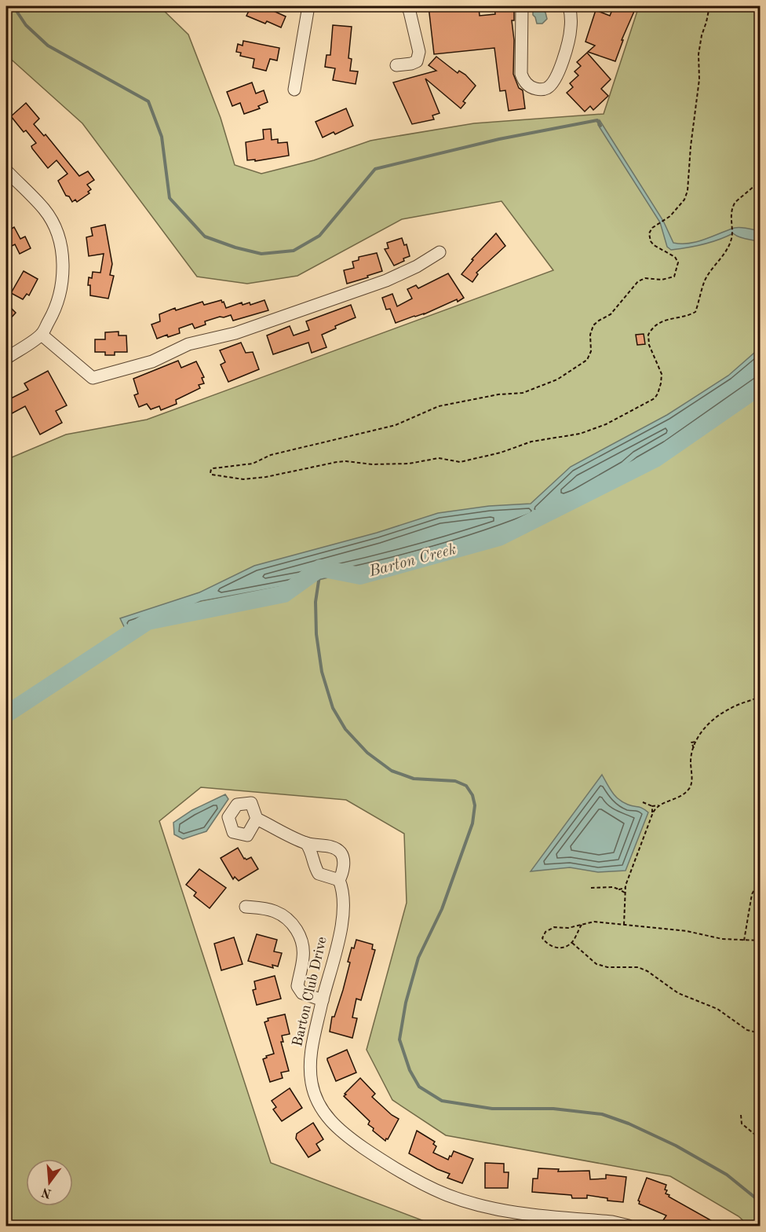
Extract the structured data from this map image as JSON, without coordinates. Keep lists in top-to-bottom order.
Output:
{
  "streets": {
    "street": ["Barton Club Drive"]
  },
  "water": ["Barton Creek"],
  "north": "bottom"
}
